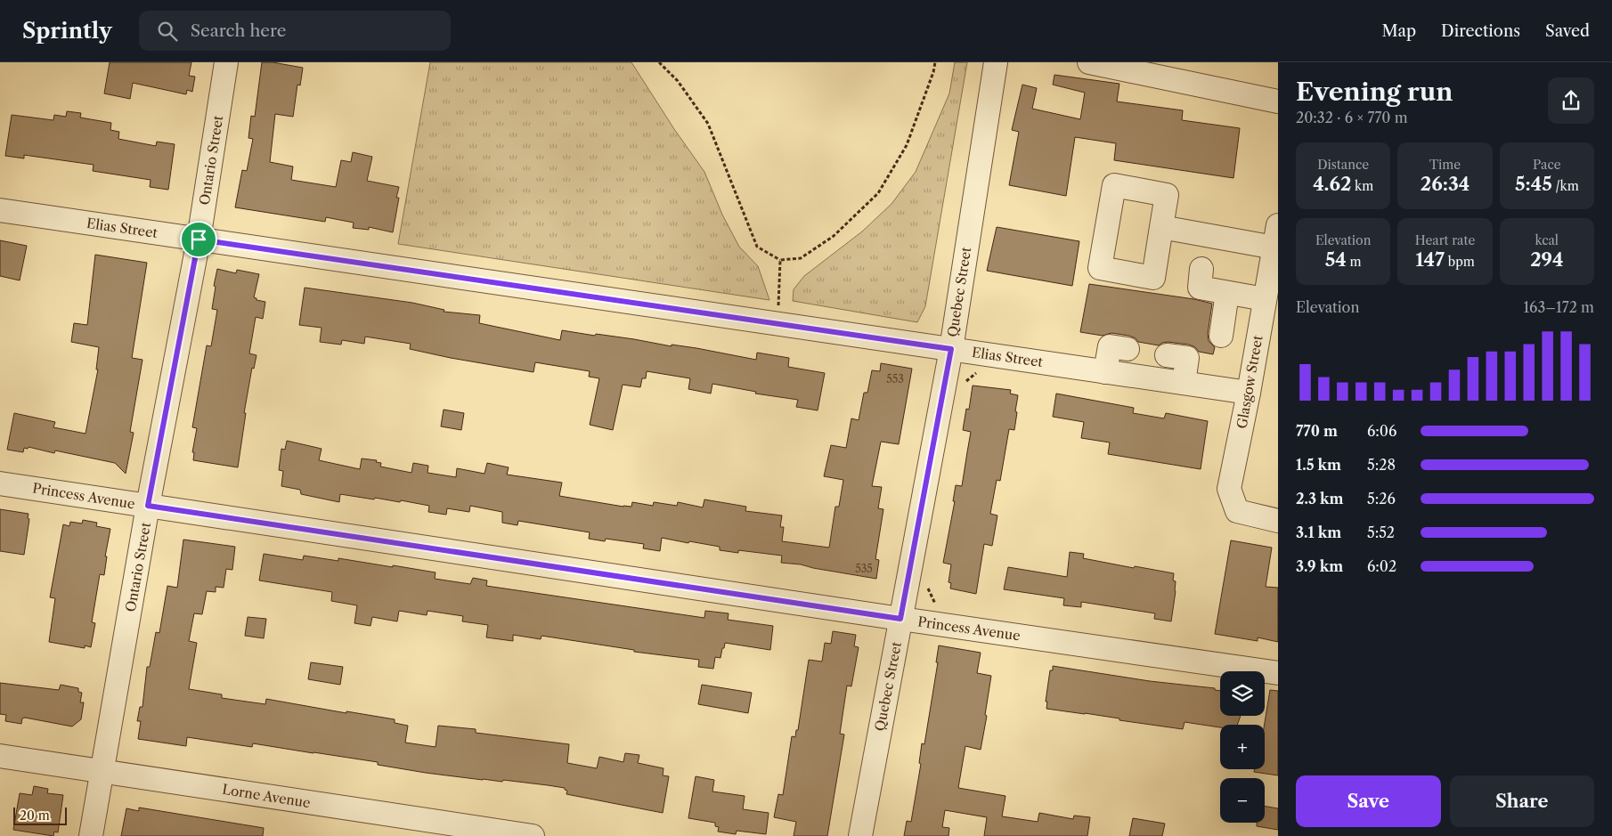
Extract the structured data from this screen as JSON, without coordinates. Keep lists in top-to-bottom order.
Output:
{
  "streets": {
    "street": [
      "Ontario Street",
      "Elias Street",
      "Quebec Street",
      "Glasgow Street",
      "Princess Avenue",
      "Lorne Avenue"
    ]
  },
  "crossings": [
    ["Ontario Street", "Elias Street"],
    ["Ontario Street", "Princess Avenue"],
    ["Ontario Street", "Lorne Avenue"],
    ["Elias Street", "Quebec Street"],
    ["Elias Street", "Glasgow Street"],
    ["Quebec Street", "Princess Avenue"]
  ],
  "house_numbers": ["553", "535"],
  "scale_bar": "20 m",
  "page": {
    "header": "Sprintly",
    "search": "Search here",
    "nav": ["Map", "Directions", "Saved"],
    "heading": ["Evening run", "20:32 · 6 × 770 m"],
    "stats": [
      ["Distance", "4.62 km"],
      ["Time", "26:34"],
      ["Pace", "5:45 /km"],
      ["Elevation", "54 m"],
      ["Heart rate", "147 bpm"],
      ["kcal", "294"]
    ],
    "chart": ["Elevation", "163–172 m"],
    "list": [
      {
        "name": "770 m",
        "note": "6:06"
      },
      {
        "name": "1.5 km",
        "note": "5:28"
      },
      {
        "name": "2.3 km",
        "note": "5:26"
      },
      {
        "name": "3.1 km",
        "note": "5:52"
      },
      {
        "name": "3.9 km",
        "note": "6:02"
      }
    ],
    "map_buttons": ["+", "−"],
    "buttons": ["Save", "Share"],
    "scale": "20 m"
  }
}
